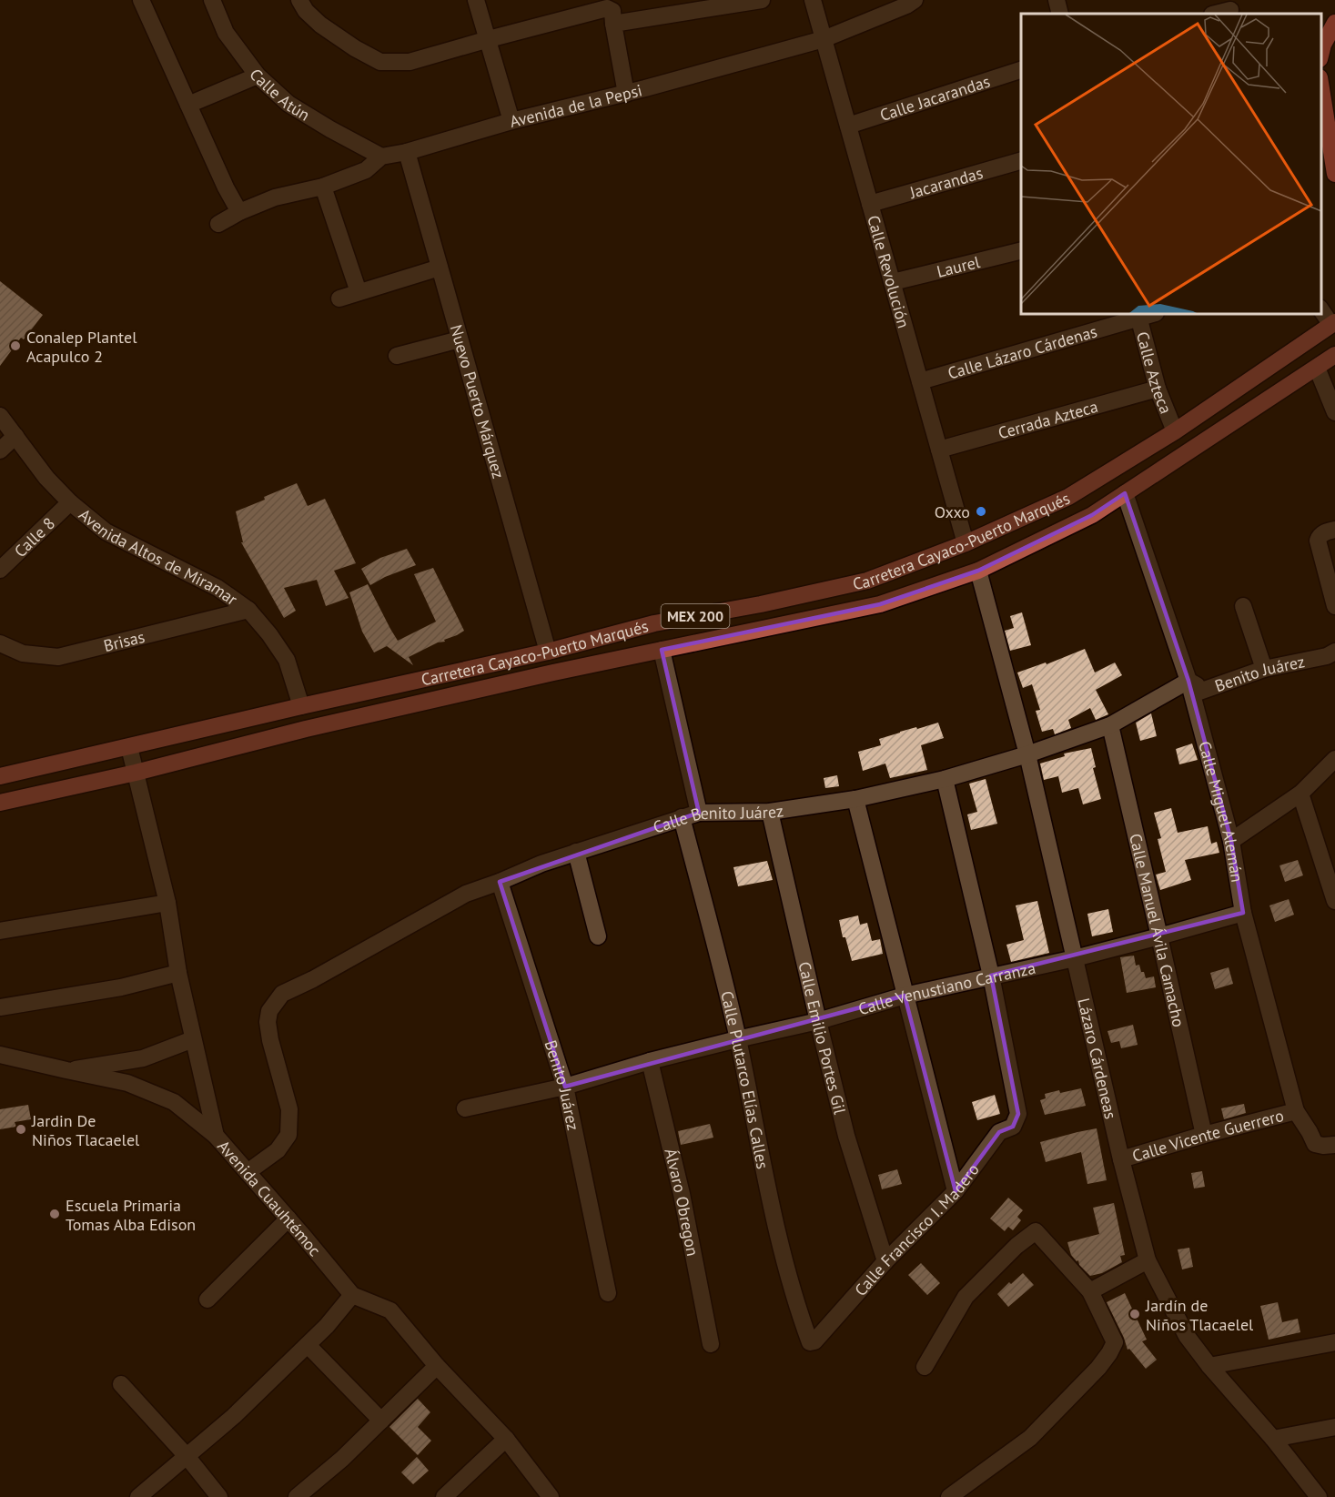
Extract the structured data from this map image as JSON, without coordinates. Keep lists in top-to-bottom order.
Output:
{
  "streets": {
    "main road": ["Carretera Cayaco-Puerto Marqués", "MEX 200"],
    "street": [
      "Calle Atún",
      "Calle Jacarandas",
      "Avenida de la Pepsi",
      "Jacarandas",
      "Laurel",
      "Calle Revolución",
      "Calle Lázaro Cárdenas",
      "Calle Azteca",
      "Nuevo Puerto Márquez",
      "Cerrada Azteca",
      "Calle 8",
      "Avenida Altos de Miramar",
      "Brisas",
      "Benito Juárez",
      "Calle Miguel Alemán",
      "Calle Benito Juárez",
      "Calle Manuel Ávila Camacho",
      "Calle Venustiano Carranza",
      "Calle Emilio Portes Gil",
      "Lázaro Cárdeneas",
      "Calle Plutarco Elías Calles",
      "Calle Vicente Guerrero",
      "Avenida Cuauhtémoc",
      "Álvaro Obregon",
      "Calle Francisco I. Madero"
    ]
  },
  "crossings": [
    ["Calle Atún", "Avenida de la Pepsi"],
    ["Calle Jacarandas", "Calle Revolución"],
    ["Avenida de la Pepsi", "Calle Revolución"],
    ["Avenida de la Pepsi", "Nuevo Puerto Márquez"],
    ["Jacarandas", "Calle Revolución"],
    ["Laurel", "Calle Revolución"],
    ["Calle Revolución", "Calle Lázaro Cárdenas"],
    ["Calle Revolución", "Cerrada Azteca"],
    ["Calle Revolución", "Carretera Cayaco-Puerto Marqués"],
    ["Calle Lázaro Cárdenas", "Calle Azteca"],
    ["Calle Azteca", "Cerrada Azteca"],
    ["Calle Azteca", "Carretera Cayaco-Puerto Marqués"],
    ["Nuevo Puerto Márquez", "Carretera Cayaco-Puerto Marqués"],
    ["Calle 8", "Avenida Altos de Miramar"],
    ["Carretera Cayaco-Puerto Marqués", "Avenida Altos de Miramar"],
    ["Carretera Cayaco-Puerto Marqués", "Calle Miguel Alemán"],
    ["Carretera Cayaco-Puerto Marqués", "Lázaro Cárdeneas"],
    ["Carretera Cayaco-Puerto Marqués", "Avenida Cuauhtémoc"],
    ["Avenida Altos de Miramar", "Brisas"],
    ["Benito Juárez", "Calle Miguel Alemán"],
    ["Benito Juárez", "Calle Benito Juárez"],
    ["Benito Juárez", "Calle Venustiano Carranza"],
    ["Calle Miguel Alemán", "Calle Benito Juárez"],
    ["Calle Miguel Alemán", "Calle Venustiano Carranza"],
    ["Calle Miguel Alemán", "Calle Vicente Guerrero"],
    ["Calle Benito Juárez", "Calle Manuel Ávila Camacho"],
    ["Calle Benito Juárez", "Calle Emilio Portes Gil"],
    ["Calle Benito Juárez", "Lázaro Cárdeneas"],
    ["Calle Benito Juárez", "Calle Plutarco Elías Calles"],
    ["Calle Benito Juárez", "Avenida Cuauhtémoc"],
    ["Calle Manuel Ávila Camacho", "Calle Venustiano Carranza"],
    ["Calle Manuel Ávila Camacho", "Calle Vicente Guerrero"],
    ["Calle Venustiano Carranza", "Calle Emilio Portes Gil"],
    ["Calle Venustiano Carranza", "Lázaro Cárdeneas"],
    ["Calle Venustiano Carranza", "Calle Plutarco Elías Calles"],
    ["Calle Venustiano Carranza", "Álvaro Obregon"],
    ["Calle Venustiano Carranza", "Calle Francisco I. Madero"],
    ["Calle Emilio Portes Gil", "Calle Francisco I. Madero"],
    ["Lázaro Cárdeneas", "Calle Vicente Guerrero"],
    ["Calle Plutarco Elías Calles", "Calle Francisco I. Madero"]
  ],
  "places": [
    "Conalep Plantel Acapulco 2",
    "Oxxo",
    "Jardin De Niños Tlacaelel",
    "Escuela Primaria Tomas Alba Edison",
    "Jardín de Niños Tlacaelel"
  ]
}
